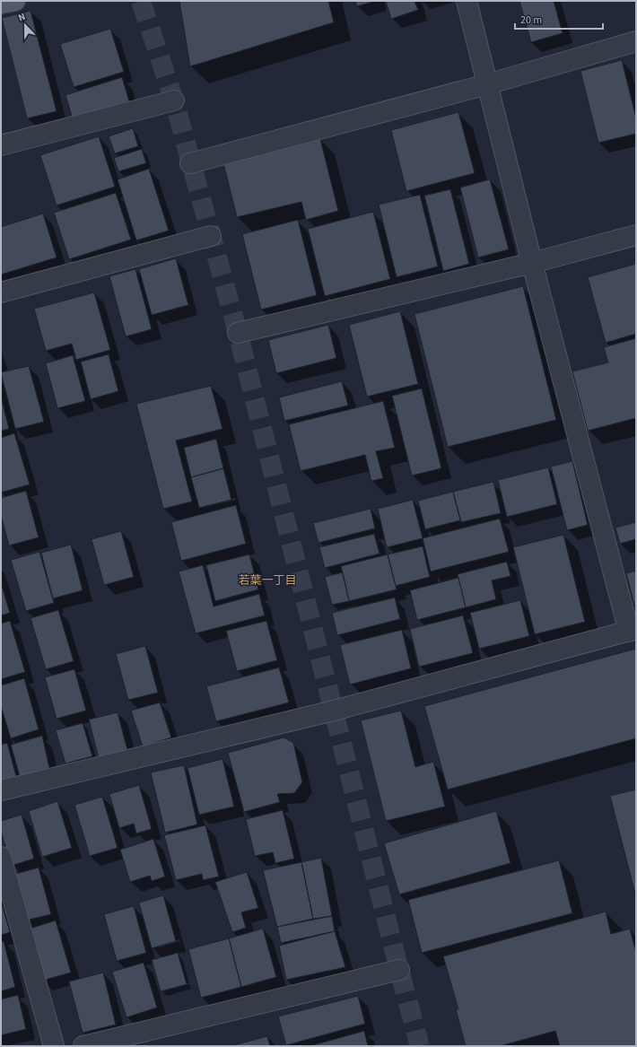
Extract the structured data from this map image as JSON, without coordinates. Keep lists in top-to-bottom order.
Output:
{
  "districts": ["若葉一丁目"],
  "scale_bar": "20 m",
  "north": "top"
}
